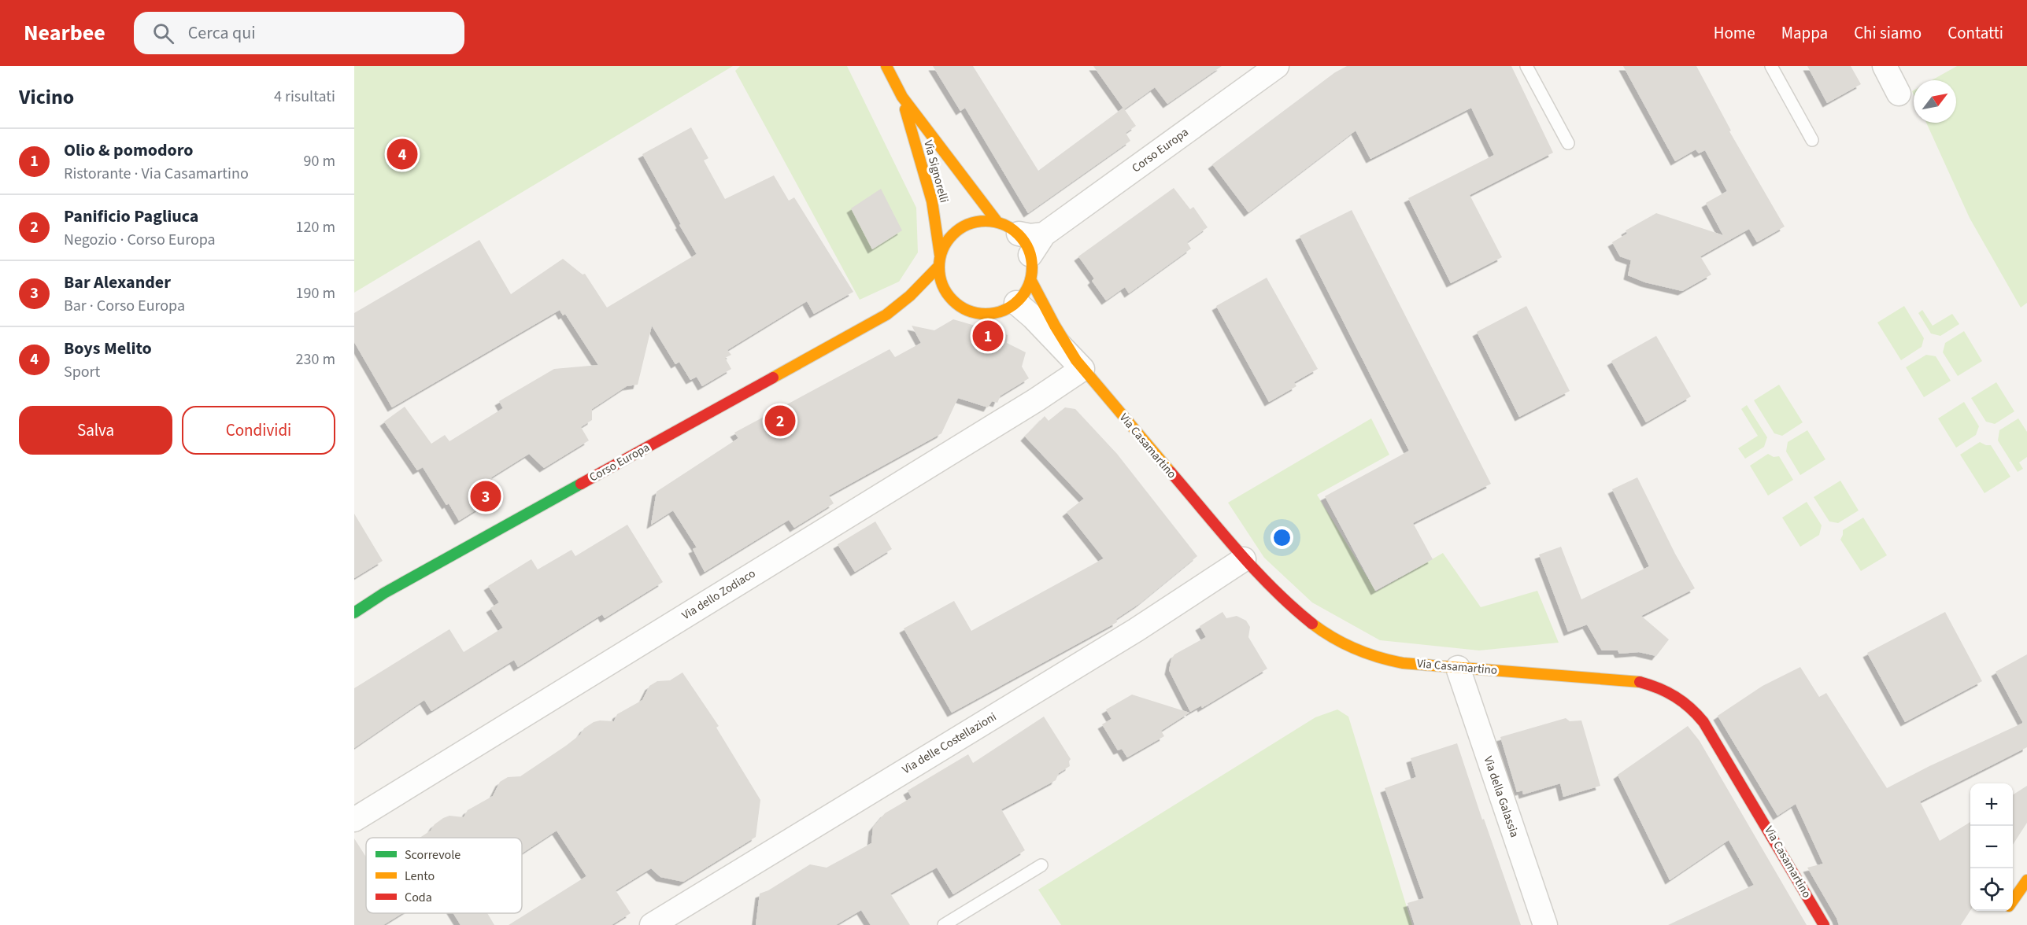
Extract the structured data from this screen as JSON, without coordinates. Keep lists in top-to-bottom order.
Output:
{
  "streets": {
    "main road": ["Corso Europa", "Via Signorelli", "Via Casamartino"],
    "street": ["Via dello Zodiaco", "Via delle Costellazioni", "Via della Galassia"]
  },
  "crossings": [
    ["Corso Europa", "Via Signorelli"],
    ["Corso Europa", "Via Casamartino"],
    ["Via Signorelli", "Via Casamartino"],
    ["Via Casamartino", "Via dello Zodiaco"],
    ["Via Casamartino", "Via delle Costellazioni"],
    ["Via Casamartino", "Via della Galassia"]
  ],
  "legend": ["Scorrevole", "Lento", "Coda"],
  "north": "top right",
  "page": {
    "header": "Nearbee",
    "search": "Cerca qui",
    "nav": [
      "Home",
      "Mappa",
      "Chi siamo",
      "Contatti"
    ],
    "heading": ["Vicino", "4 risultati"],
    "list": [
      {
        "mark": "1",
        "name": "Olio & pomodoro",
        "note": "Ristorante · Via Casamartino",
        "value": "90 m"
      },
      {
        "mark": "2",
        "name": "Panificio Pagliuca",
        "note": "Negozio · Corso Europa",
        "value": "120 m"
      },
      {
        "mark": "3",
        "name": "Bar Alexander",
        "note": "Bar · Corso Europa",
        "value": "190 m"
      },
      {
        "mark": "4",
        "name": "Boys Melito",
        "note": "Sport",
        "value": "230 m"
      }
    ],
    "pins": [
      "4",
      "1",
      "2",
      "3"
    ],
    "buttons": ["Salva", "Condividi"],
    "map_buttons": ["+", "−"]
  }
}
